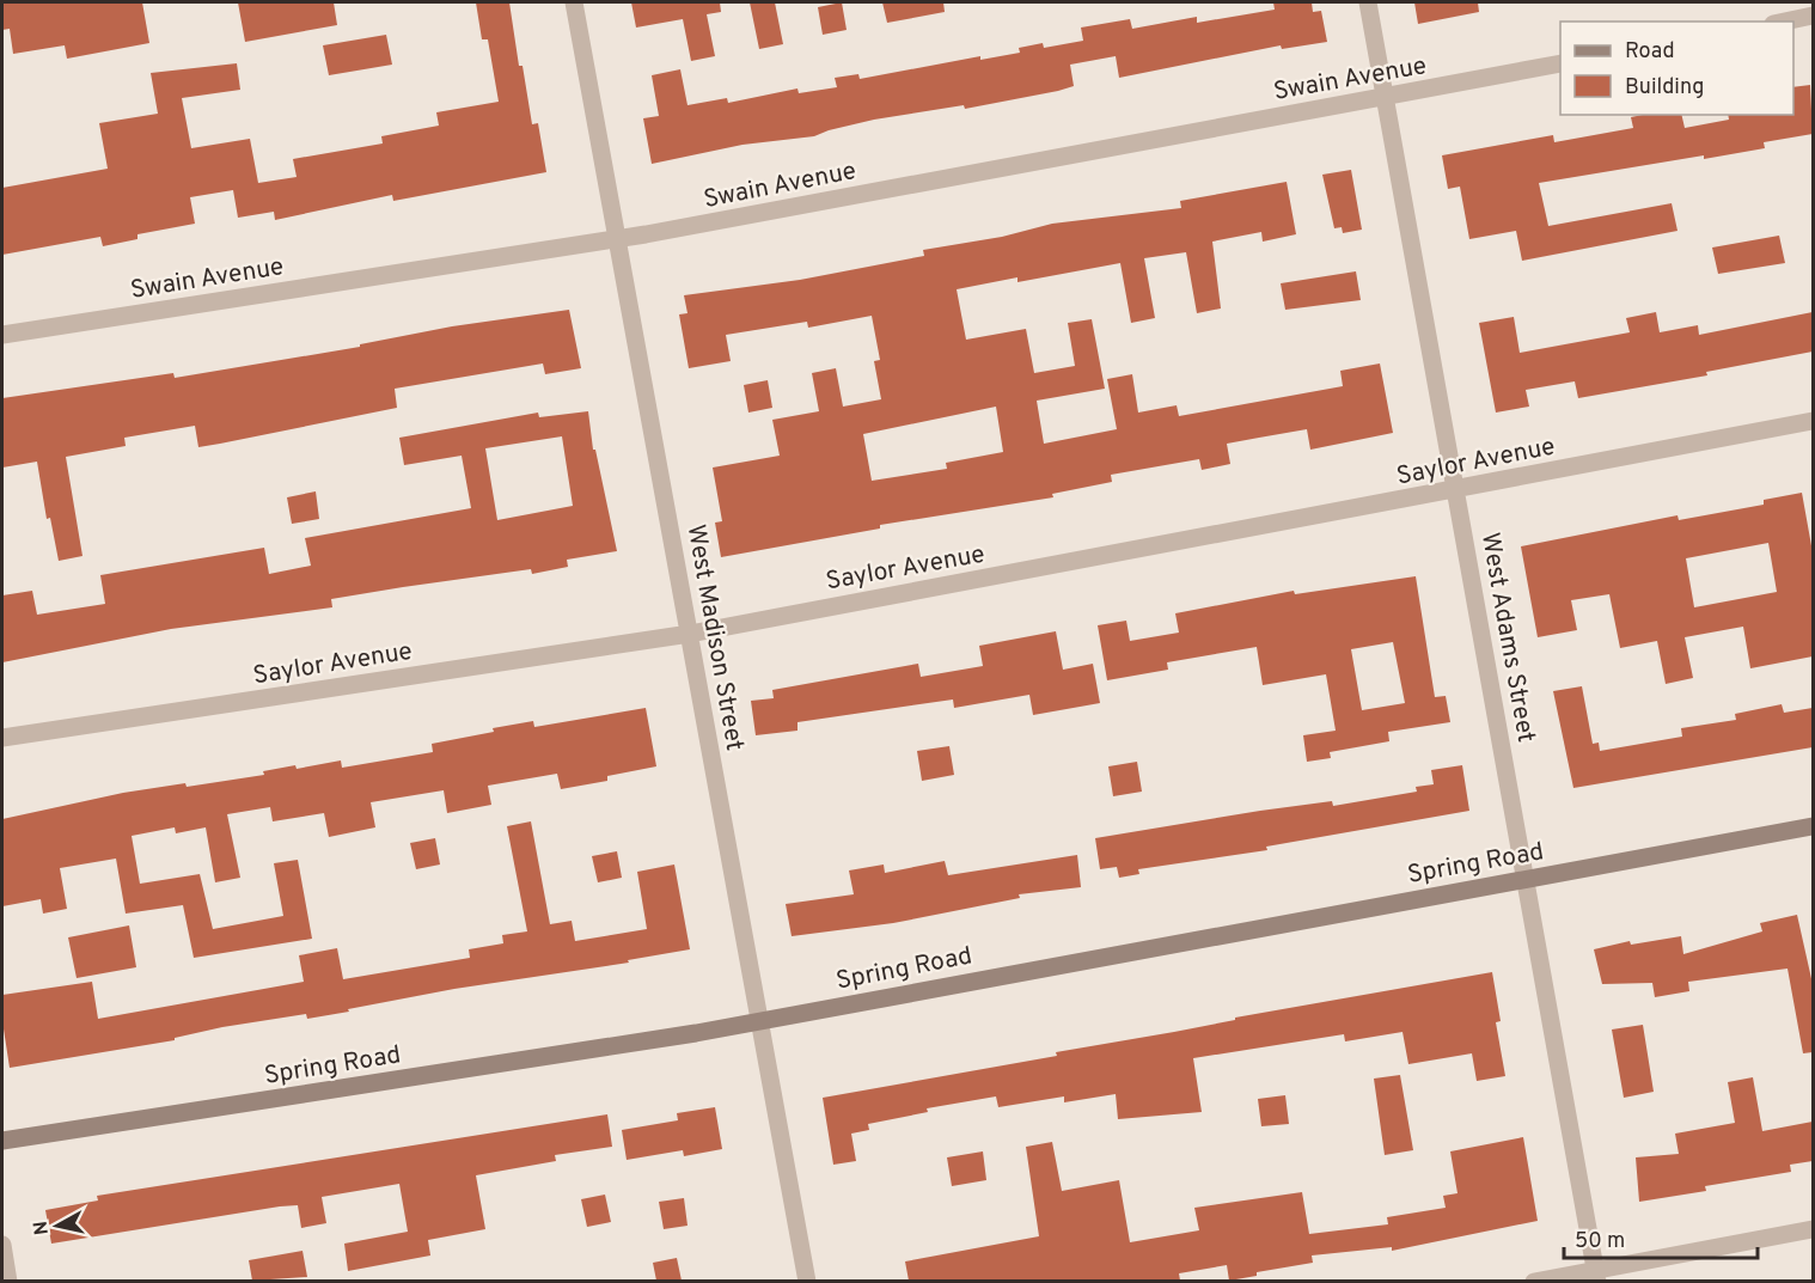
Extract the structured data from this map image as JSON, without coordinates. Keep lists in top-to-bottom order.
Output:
{
  "streets": {
    "street": [
      "Swain Avenue",
      "Saylor Avenue",
      "West Madison Street",
      "West Adams Street",
      "Spring Road"
    ]
  },
  "crossings": [
    ["Swain Avenue", "West Madison Street"],
    ["Swain Avenue", "West Adams Street"],
    ["Saylor Avenue", "West Madison Street"],
    ["Saylor Avenue", "West Adams Street"],
    ["West Madison Street", "Spring Road"],
    ["West Adams Street", "Spring Road"]
  ],
  "legend": ["Road", "Building"],
  "scale_bar": "50 m",
  "north": "left"
}
